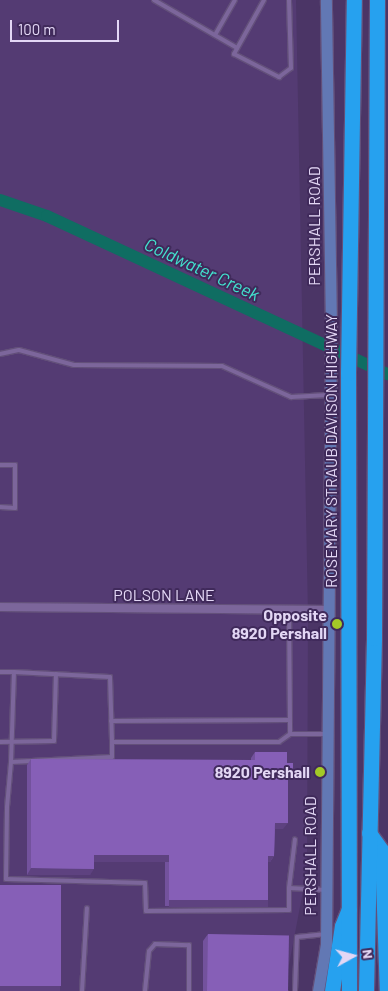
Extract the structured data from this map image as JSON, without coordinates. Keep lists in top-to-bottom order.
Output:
{
  "streets": {
    "highway": ["ROSEMARY STRAUB DAVISON HIGHWAY"],
    "street": ["PERSHALL ROAD", "POLSON LANE"]
  },
  "crossings": [
    ["PERSHALL ROAD", "POLSON LANE"]
  ],
  "water": ["Coldwater Creek"],
  "places": ["Opposite 8920 Pershall", "8920 Pershall"],
  "scale_bar": "100 m",
  "north": "right"
}
